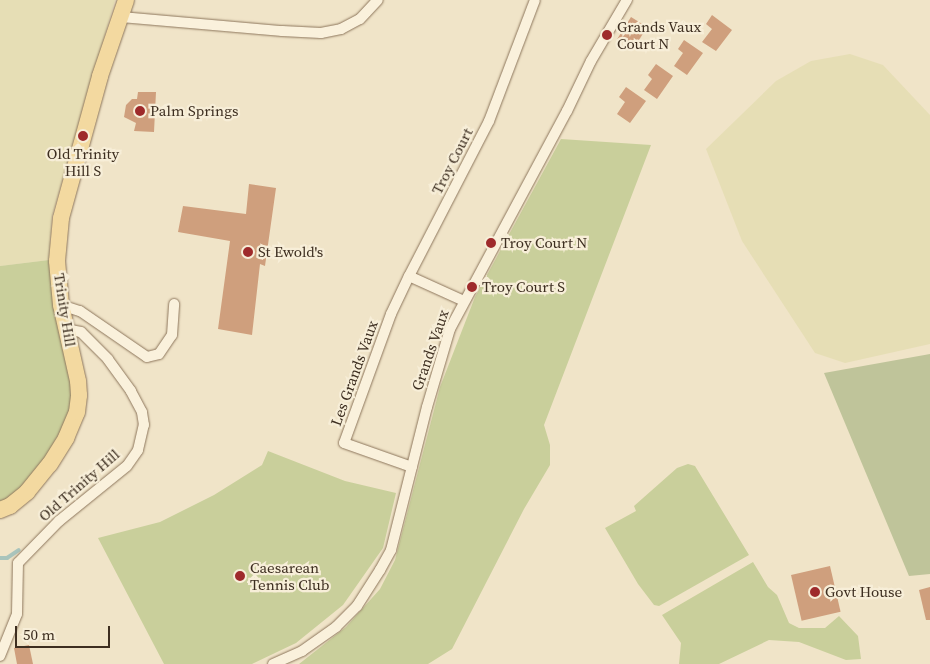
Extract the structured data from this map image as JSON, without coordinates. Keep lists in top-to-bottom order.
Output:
{
  "streets": {
    "main road": ["Trinity Hill"],
    "street": [
      "Troy Court",
      "Grands Vaux",
      "Les Grands Vaux",
      "Old Trinity Hill"
    ]
  },
  "crossings": [
    ["Troy Court", "Les Grands Vaux"],
    ["Trinity Hill", "Old Trinity Hill"],
    ["Grands Vaux", "Les Grands Vaux"]
  ],
  "places": [
    "Grands Vaux Court N",
    "Palm Springs",
    "Old Trinity Hill S",
    "Troy Court N",
    "St Ewold's",
    "Troy Court S",
    "Caesarean Tennis Club",
    "Govt House"
  ],
  "scale_bar": "50 m"
}
